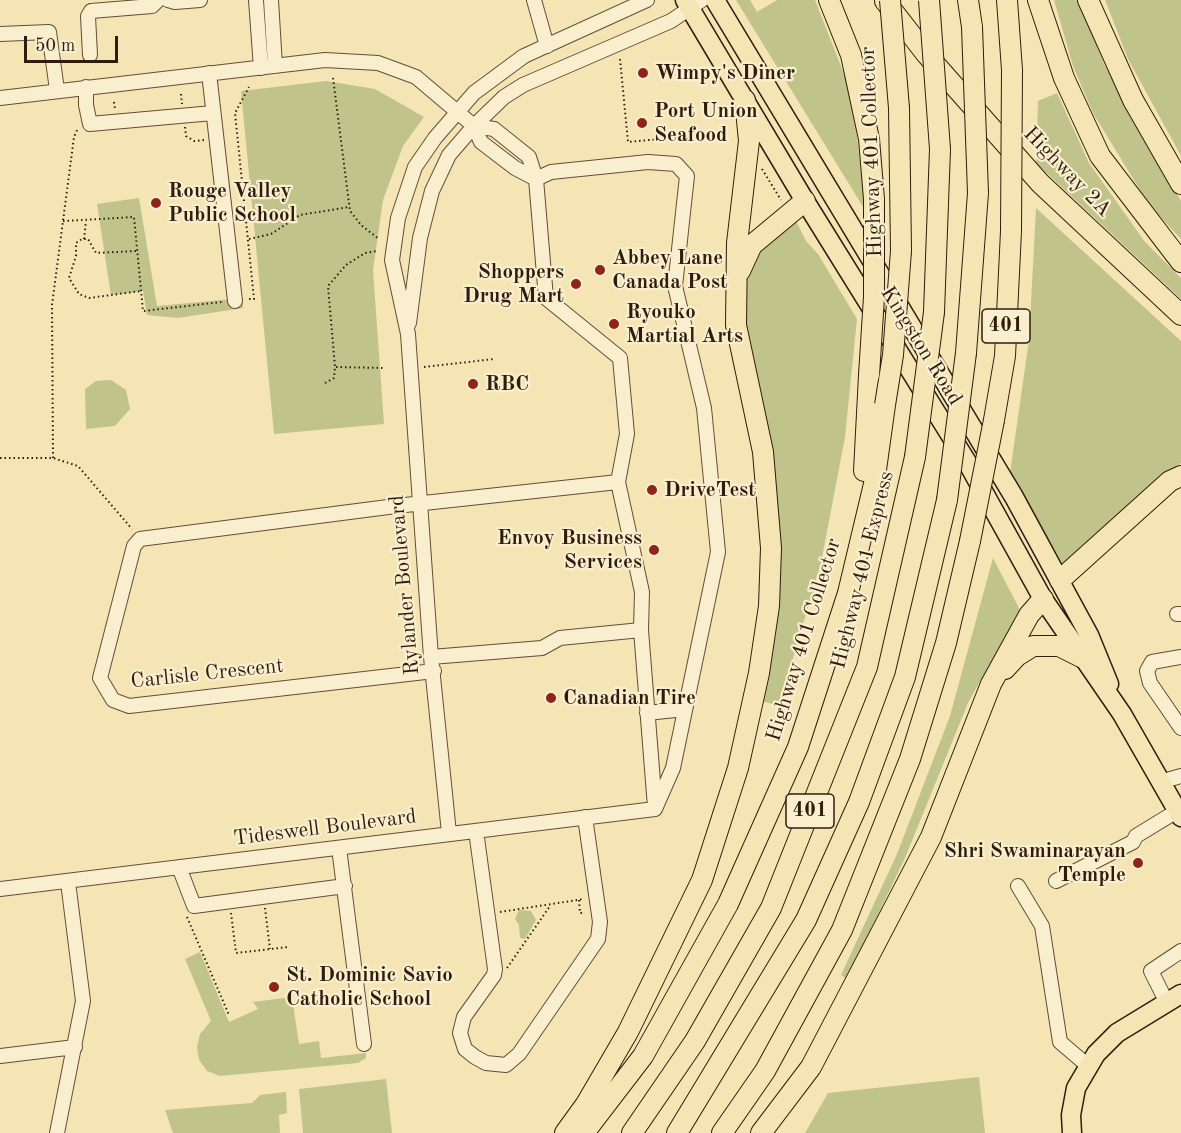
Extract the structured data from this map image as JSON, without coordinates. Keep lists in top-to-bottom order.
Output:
{
  "streets": {
    "highway": [
      "Highway 401 Collector",
      "Highway 2A",
      "401",
      "Highway 401 Express"
    ],
    "main road": ["Kingston Road"],
    "street": ["Rylander Boulevard", "Carlisle Crescent", "Tideswell Boulevard"]
  },
  "crossings": [
    ["Kingston Road", "Rylander Boulevard"],
    ["Rylander Boulevard", "Carlisle Crescent"],
    ["Rylander Boulevard", "Tideswell Boulevard"]
  ],
  "places": [
    "Wimpy's Diner",
    "Port Union Seafood",
    "Rouge Valley Public School",
    "Abbey Lane Canada Post",
    "Shoppers Drug Mart",
    "Ryouko Martial Arts",
    "RBC",
    "DriveTest",
    "Envoy Business Services",
    "Canadian Tire",
    "Shri Swaminarayan Temple",
    "St. Dominic Savio Catholic School"
  ],
  "scale_bar": "50 m"
}
